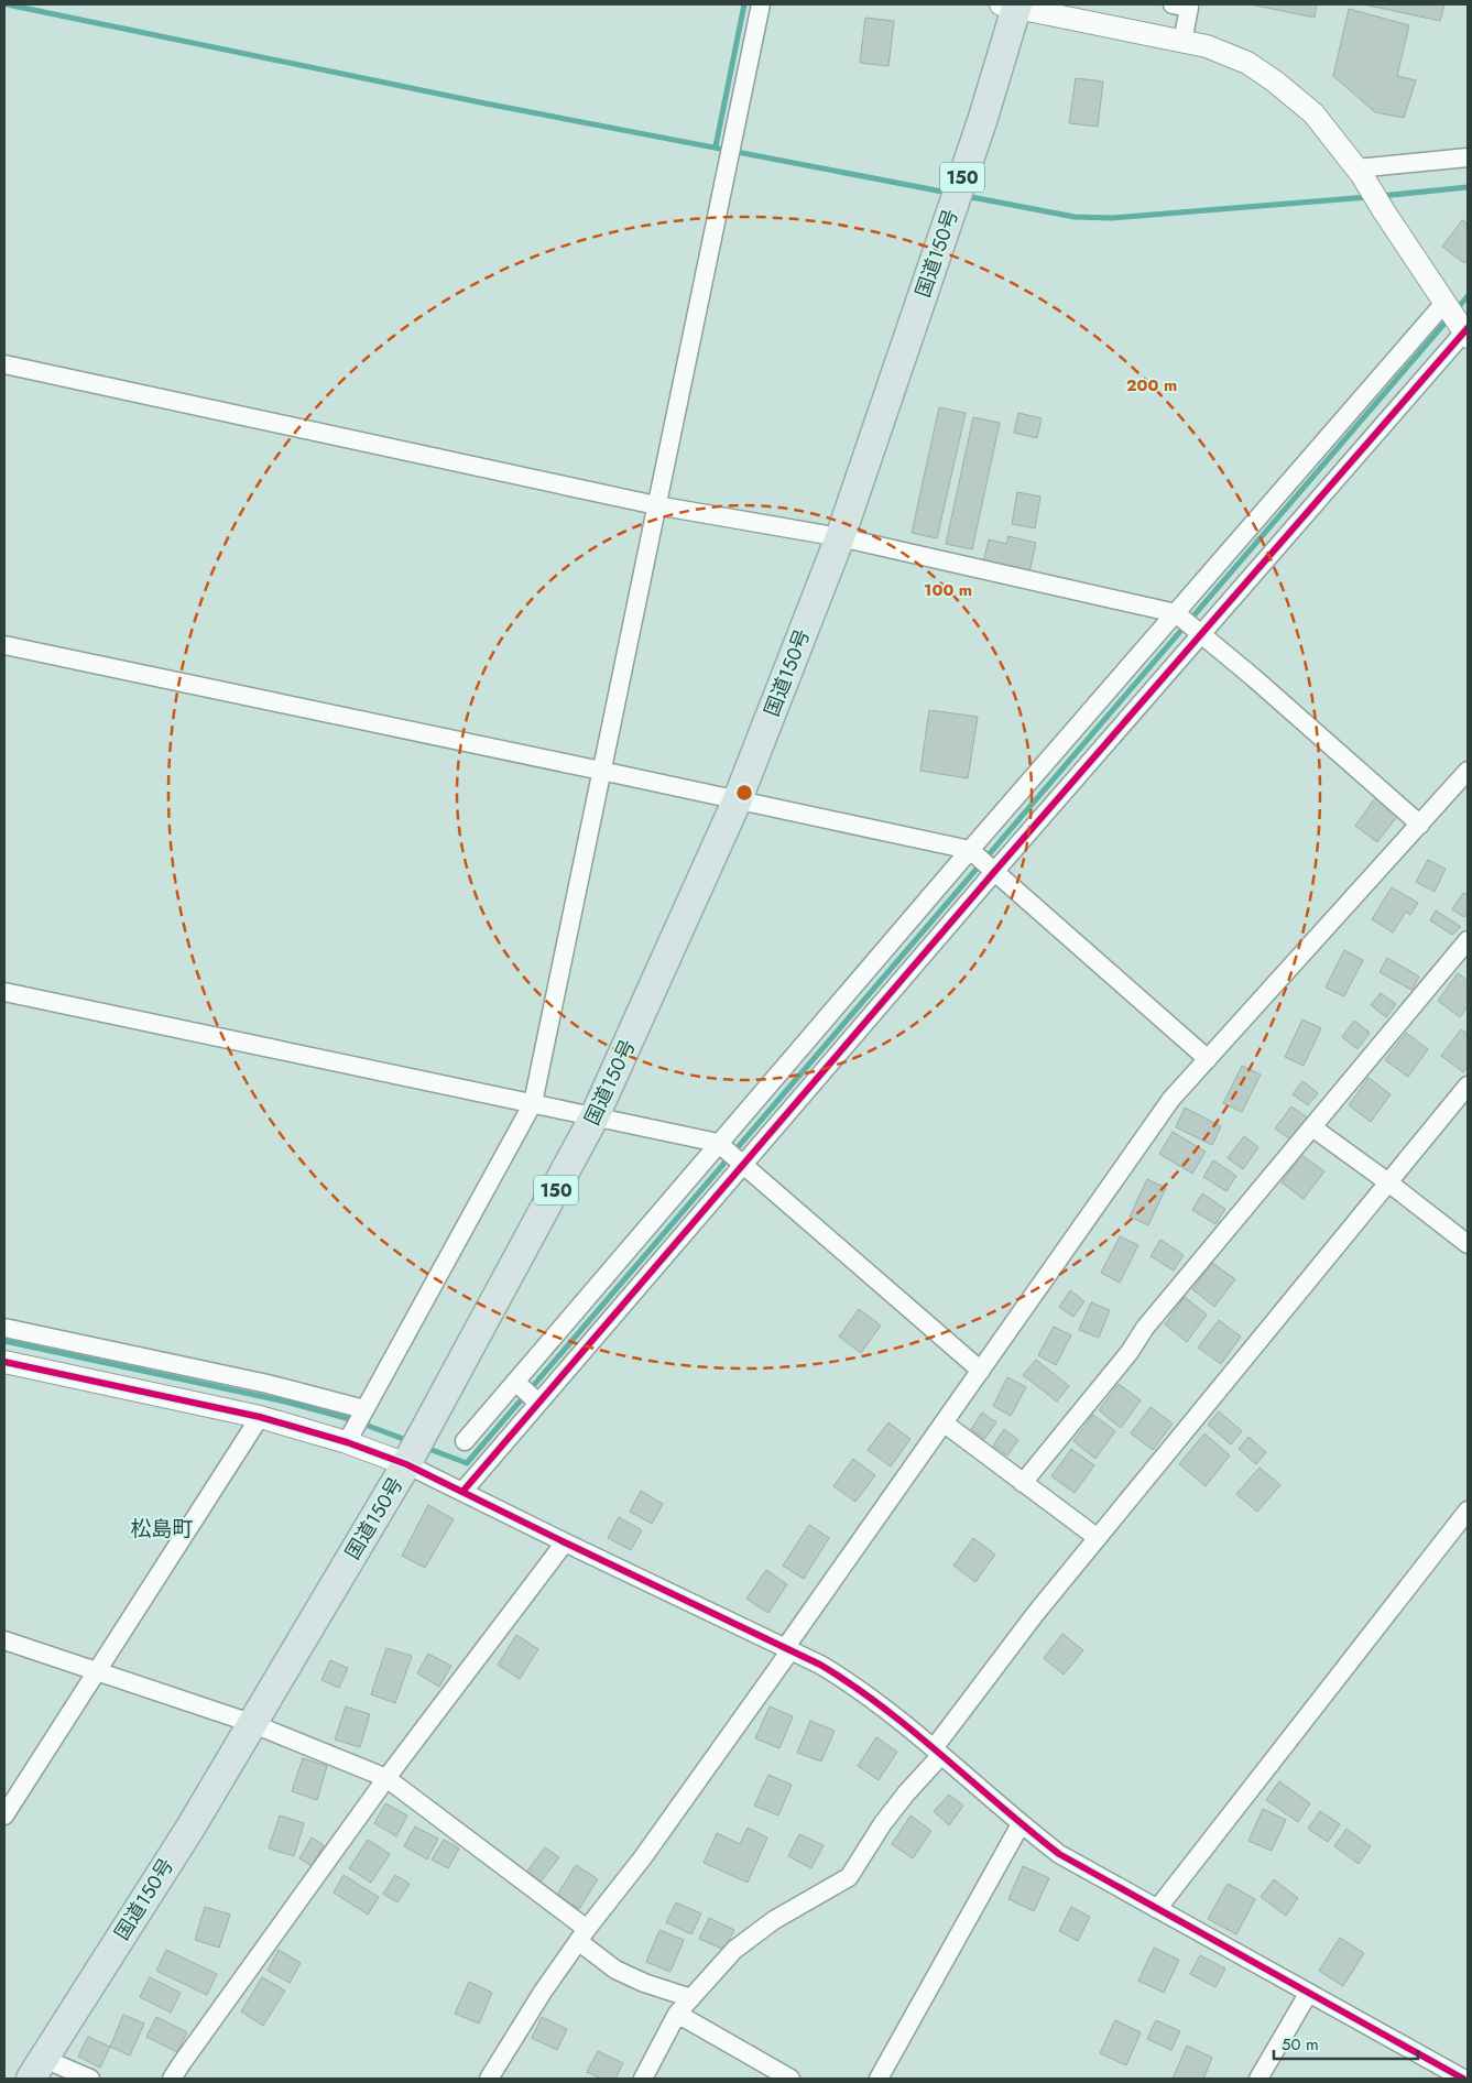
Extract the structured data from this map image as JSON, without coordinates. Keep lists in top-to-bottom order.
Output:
{
  "streets": {
    "highway": ["150", "国道150号"]
  },
  "districts": ["松島町"],
  "scale_bar": "50 m",
  "rings": ["200 m", "100 m"]
}
